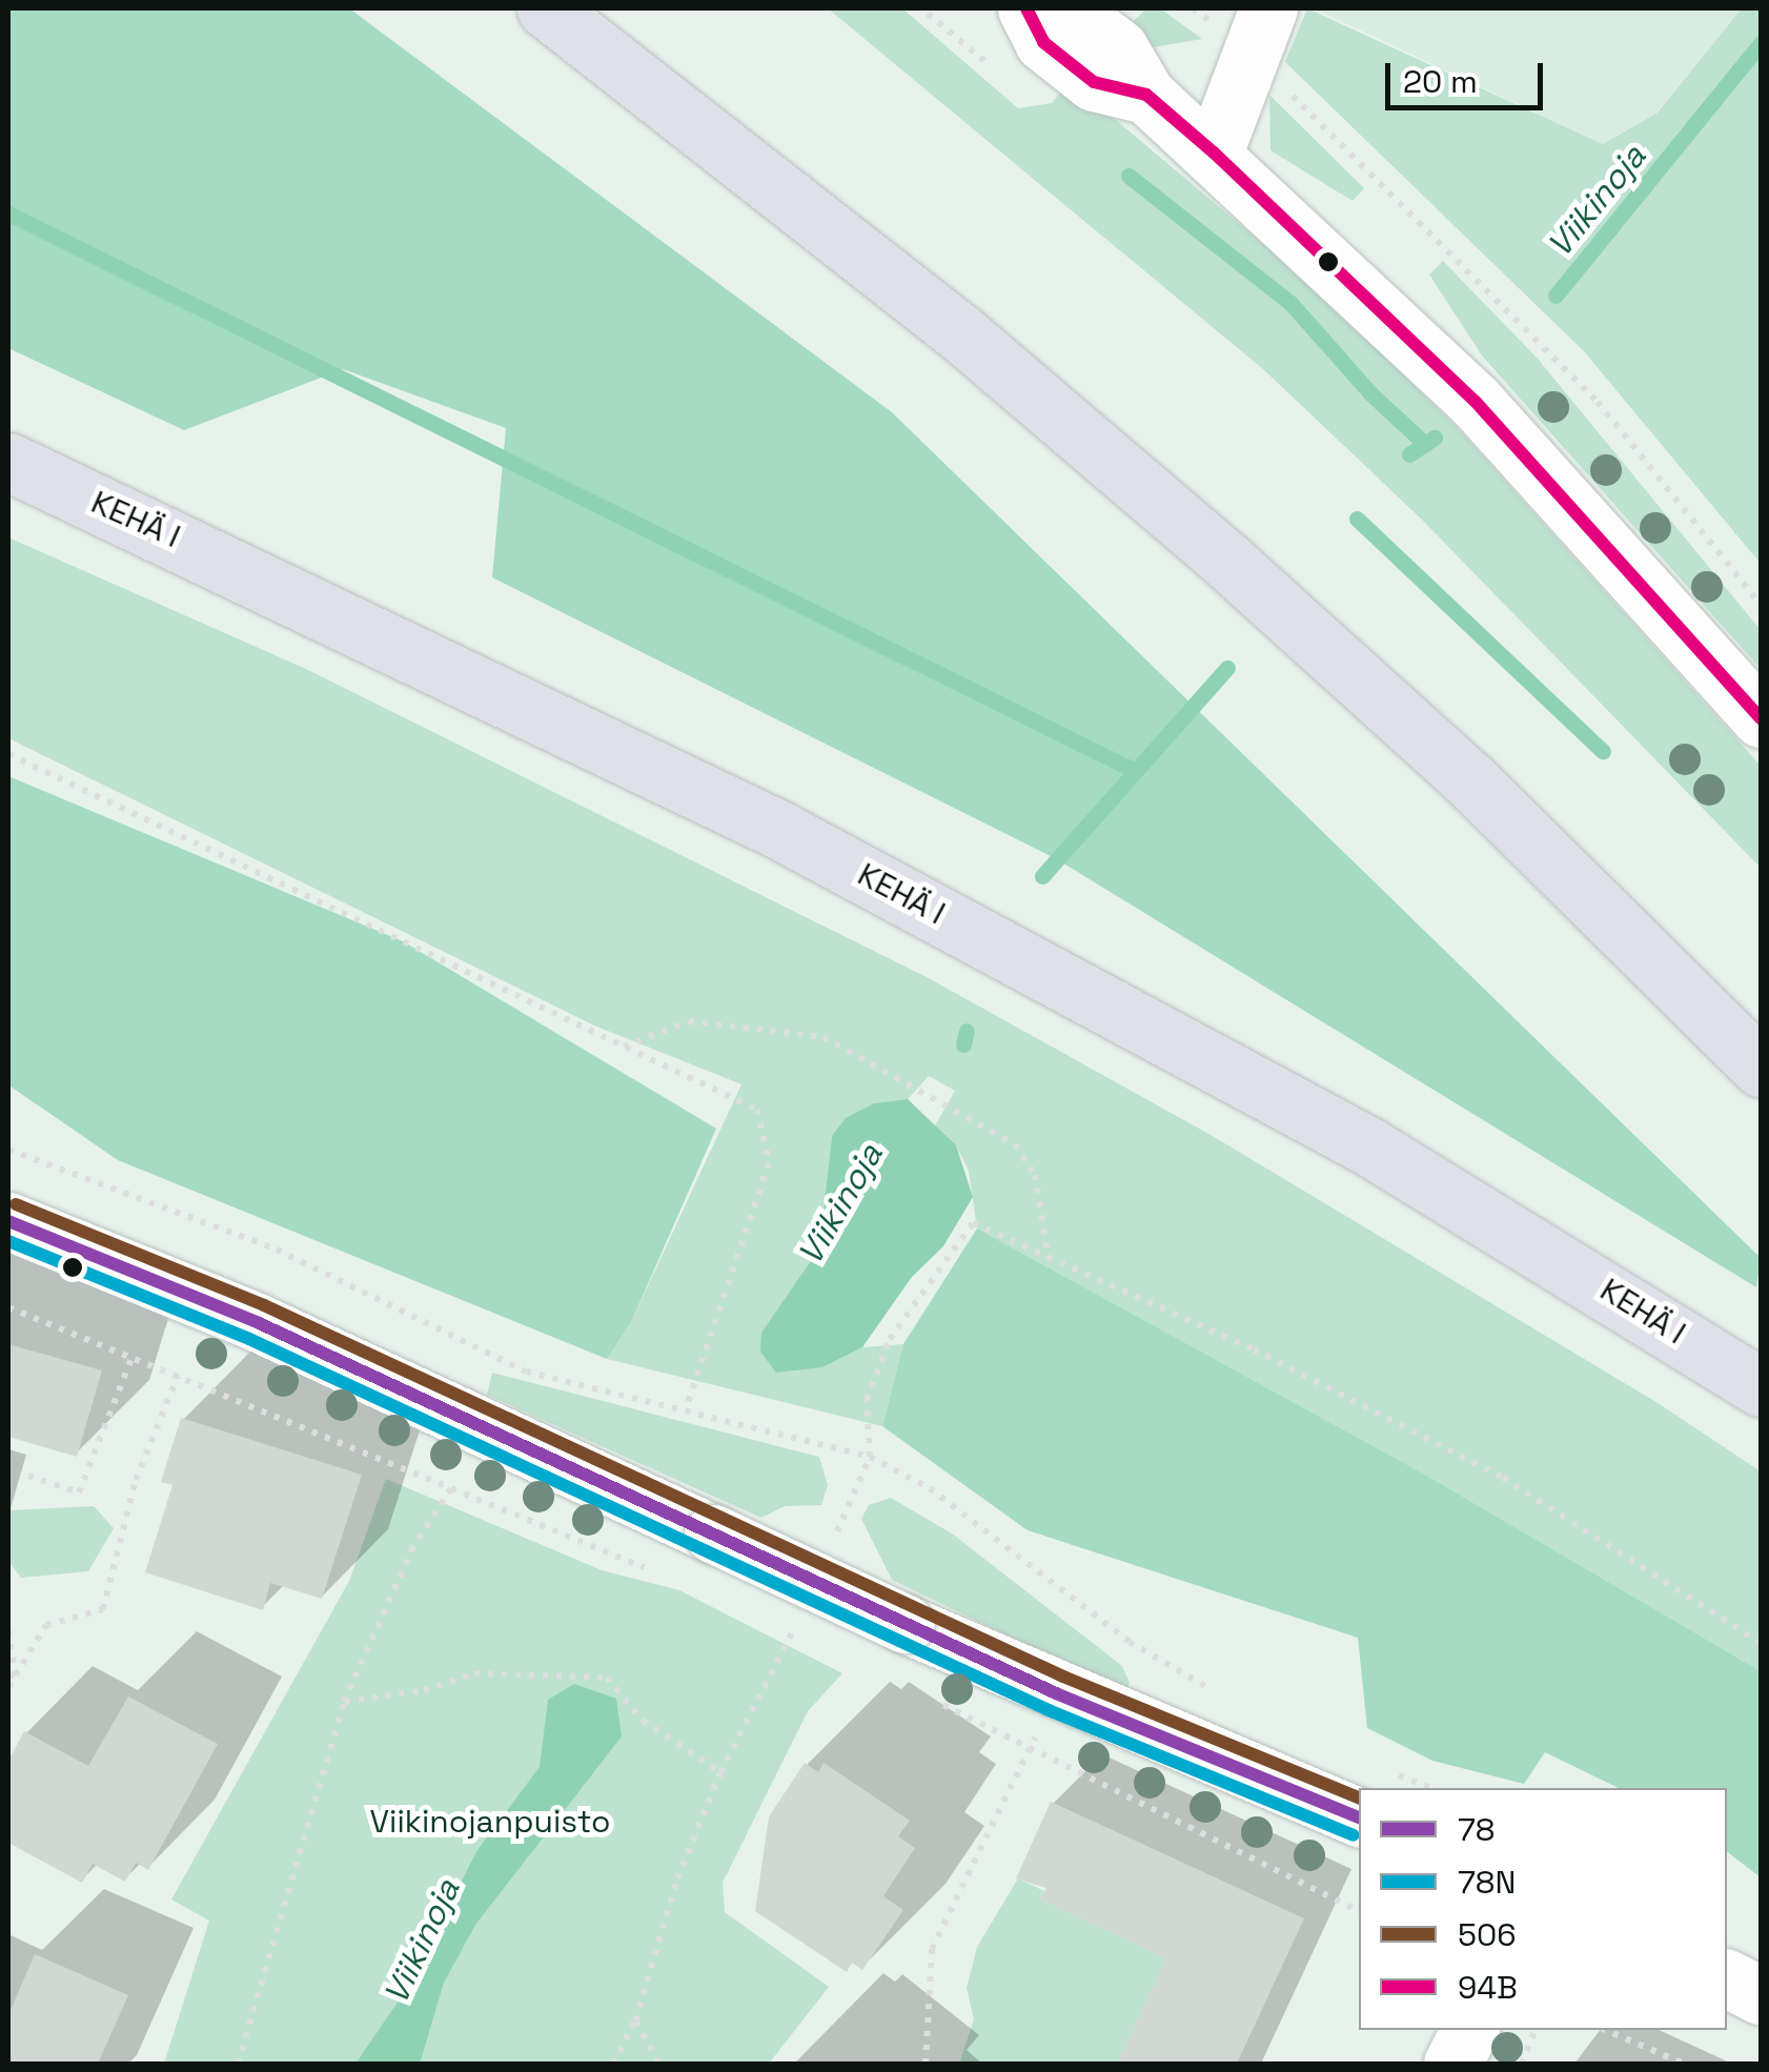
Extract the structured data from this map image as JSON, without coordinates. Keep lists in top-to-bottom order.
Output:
{
  "streets": {
    "highway": ["KEHÄ I"]
  },
  "water": ["Viikinoja"],
  "parks": ["Viikinojanpuisto"],
  "lines": [
    "transit line 94B",
    "transit line 506",
    "transit line 78",
    "transit line 78N"
  ],
  "legend": [
    "78",
    "78N",
    "506",
    "94B"
  ],
  "scale_bar": "20 m"
}
